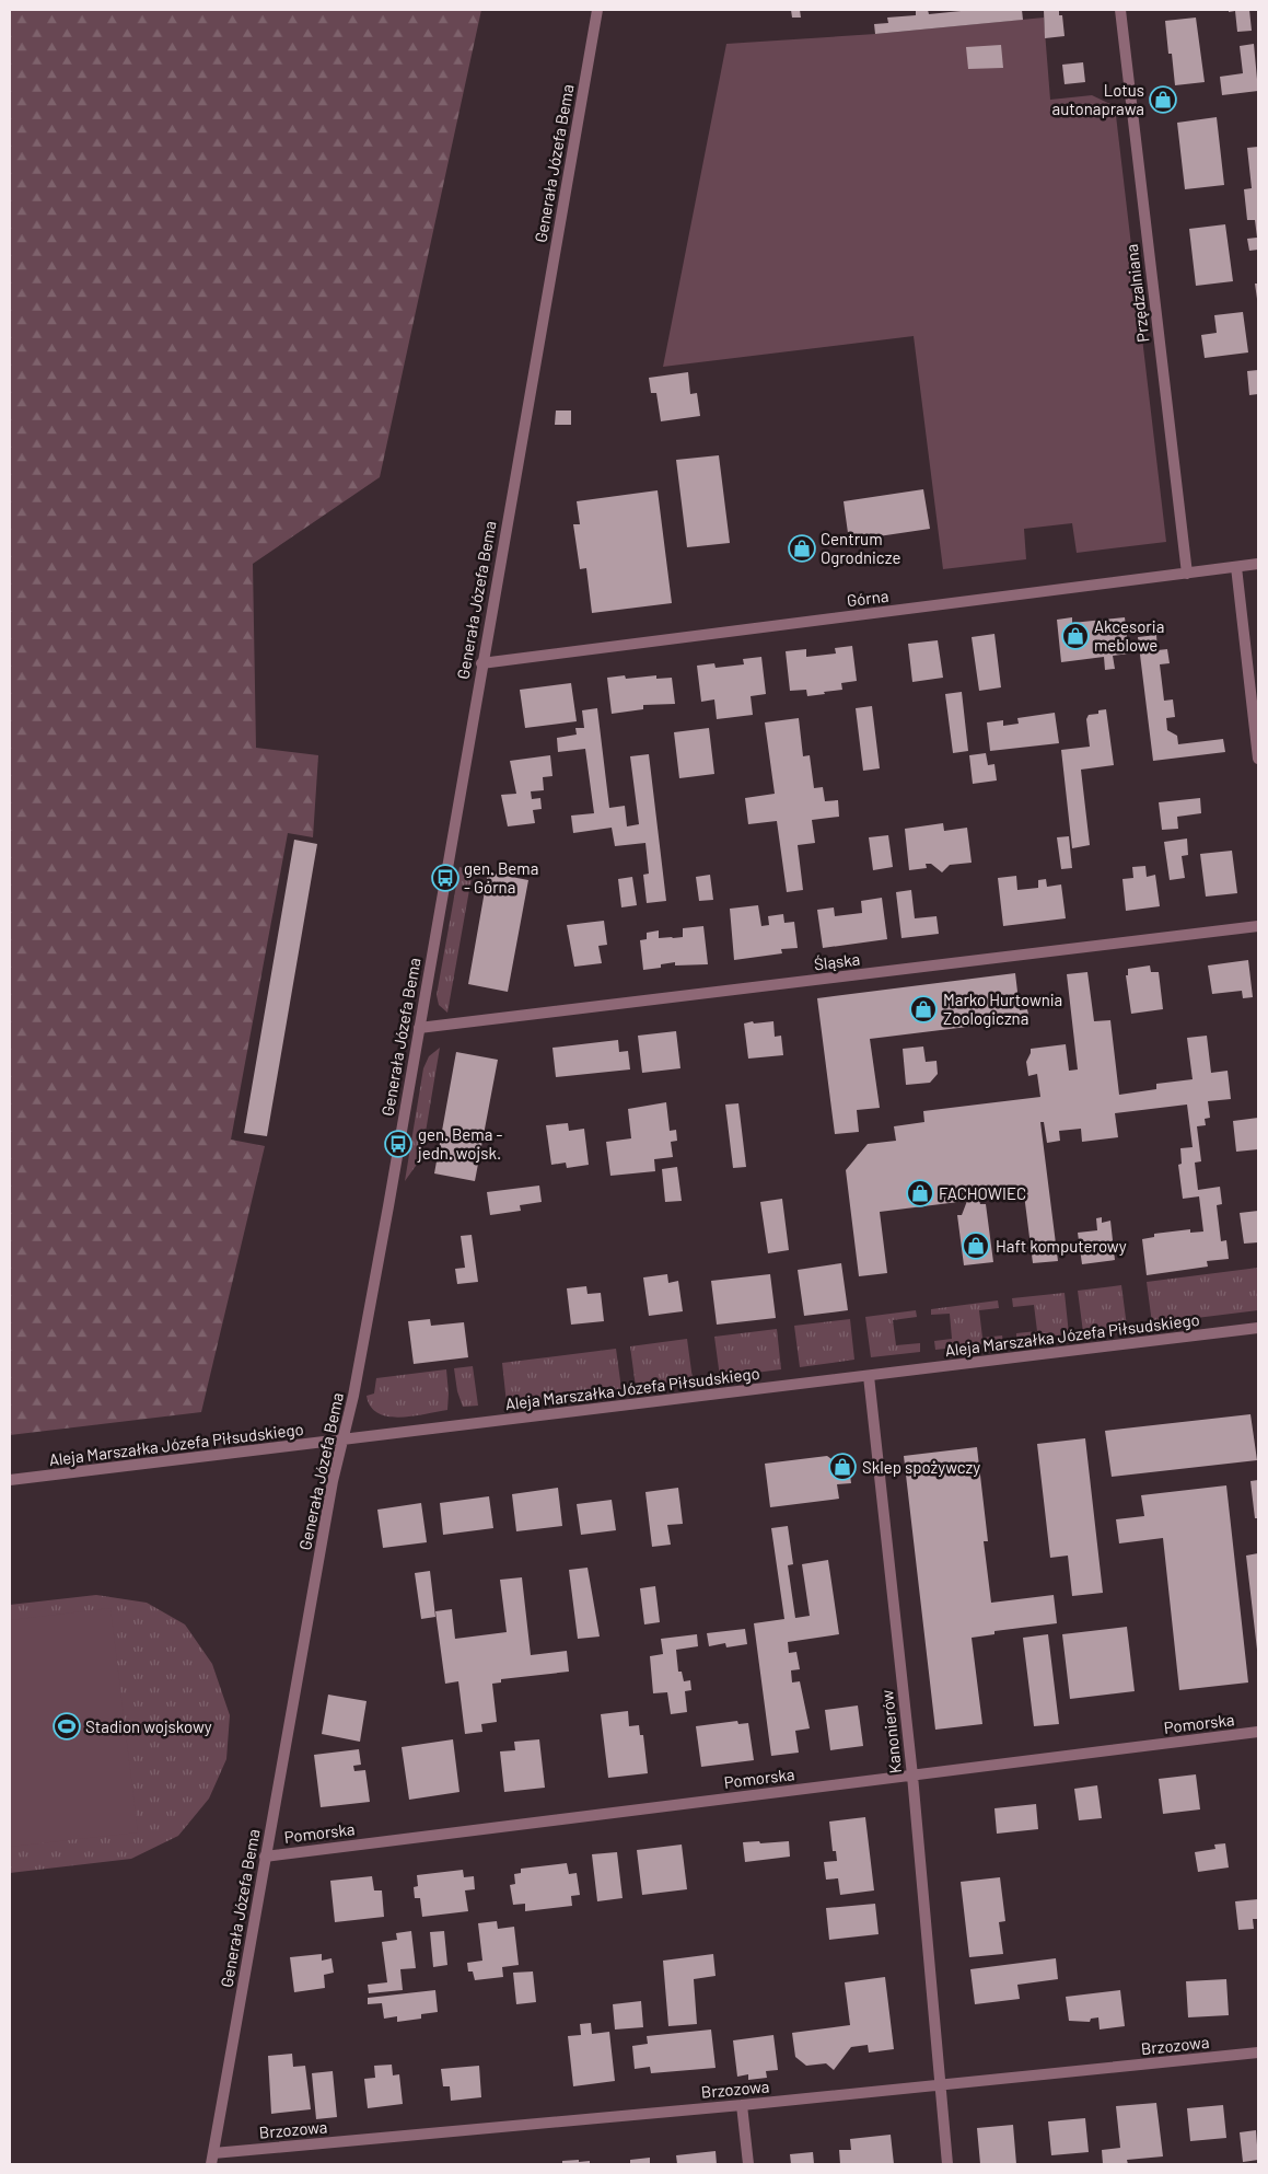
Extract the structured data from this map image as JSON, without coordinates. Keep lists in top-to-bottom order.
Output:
{
  "streets": {
    "street": [
      "Generała Józefa Bema",
      "Przędzalniana",
      "Górna",
      "Śląska",
      "Aleja Marszałka Józefa Piłsudskiego",
      "Pomorska",
      "Kanonierów",
      "Brzozowa"
    ]
  },
  "crossings": [
    ["Generała Józefa Bema", "Górna"],
    ["Generała Józefa Bema", "Śląska"],
    ["Generała Józefa Bema", "Aleja Marszałka Józefa Piłsudskiego"],
    ["Generała Józefa Bema", "Pomorska"],
    ["Generała Józefa Bema", "Brzozowa"],
    ["Przędzalniana", "Górna"],
    ["Aleja Marszałka Józefa Piłsudskiego", "Kanonierów"],
    ["Pomorska", "Kanonierów"],
    ["Kanonierów", "Brzozowa"]
  ],
  "places": {
    "shop": [
      "Lotus autonaprawa",
      "Centrum Ogrodnicze",
      "Akcesoria meblowe",
      "Marko Hurtownia Zoologiczna",
      "FACHOWIEC",
      "Haft komputerowy",
      "Sklep spożywczy"
    ],
    "bus stop": ["gen. Bema - Górna", "gen. Bema - jedn. wojsk."],
    "sports": ["Stadion wojskowy"]
  }
}
